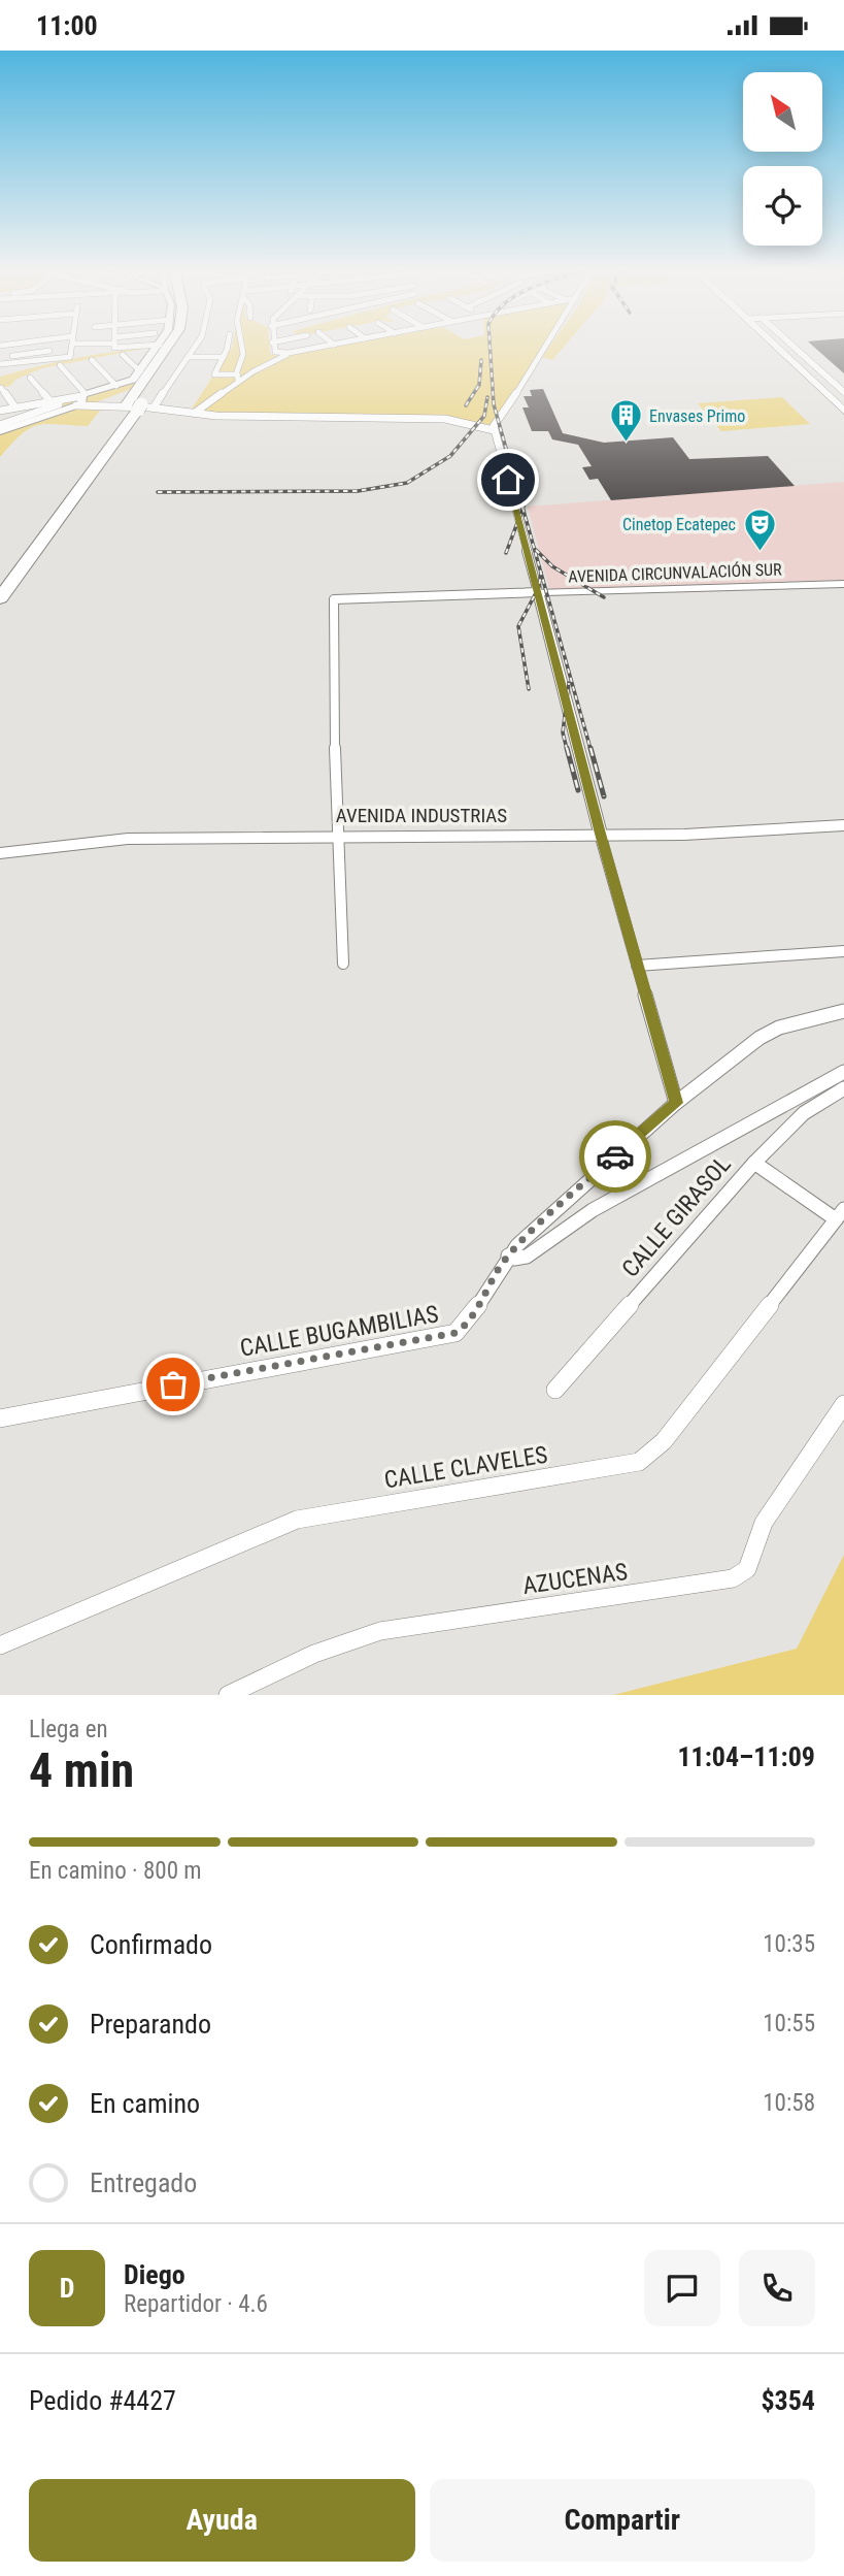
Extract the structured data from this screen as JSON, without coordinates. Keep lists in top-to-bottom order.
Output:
{
  "streets": {
    "main road": ["AVENIDA INDUSTRIAS"],
    "street": [
      "AVENIDA CIRCUNVALACIÓN SUR",
      "CALLE GIRASOL",
      "CALLE BUGAMBILIAS",
      "CALLE CLAVELES",
      "AZUCENAS"
    ]
  },
  "crossings": [
    ["AVENIDA CIRCUNVALACIÓN SUR", "AVENIDA INDUSTRIAS"]
  ],
  "places": {
    "building": ["Envases Primo"],
    "theatre": ["Cinetop Ecatepec"]
  },
  "north": "top left",
  "page": {
    "status": "11:00",
    "heading": ["4 min", "Llega en", "11:04–11:09"],
    "panel": [
      "Diego",
      "Repartidor · 4.6",
      "Pedido #4427",
      "$354"
    ],
    "bar": "En camino · 800 m",
    "list": [
      ["Confirmado", "10:35"],
      ["Preparando", "10:55"],
      ["En camino", "10:58"],
      "Entregado"
    ],
    "round": "D",
    "buttons": ["Ayuda", "Compartir"]
  }
}
